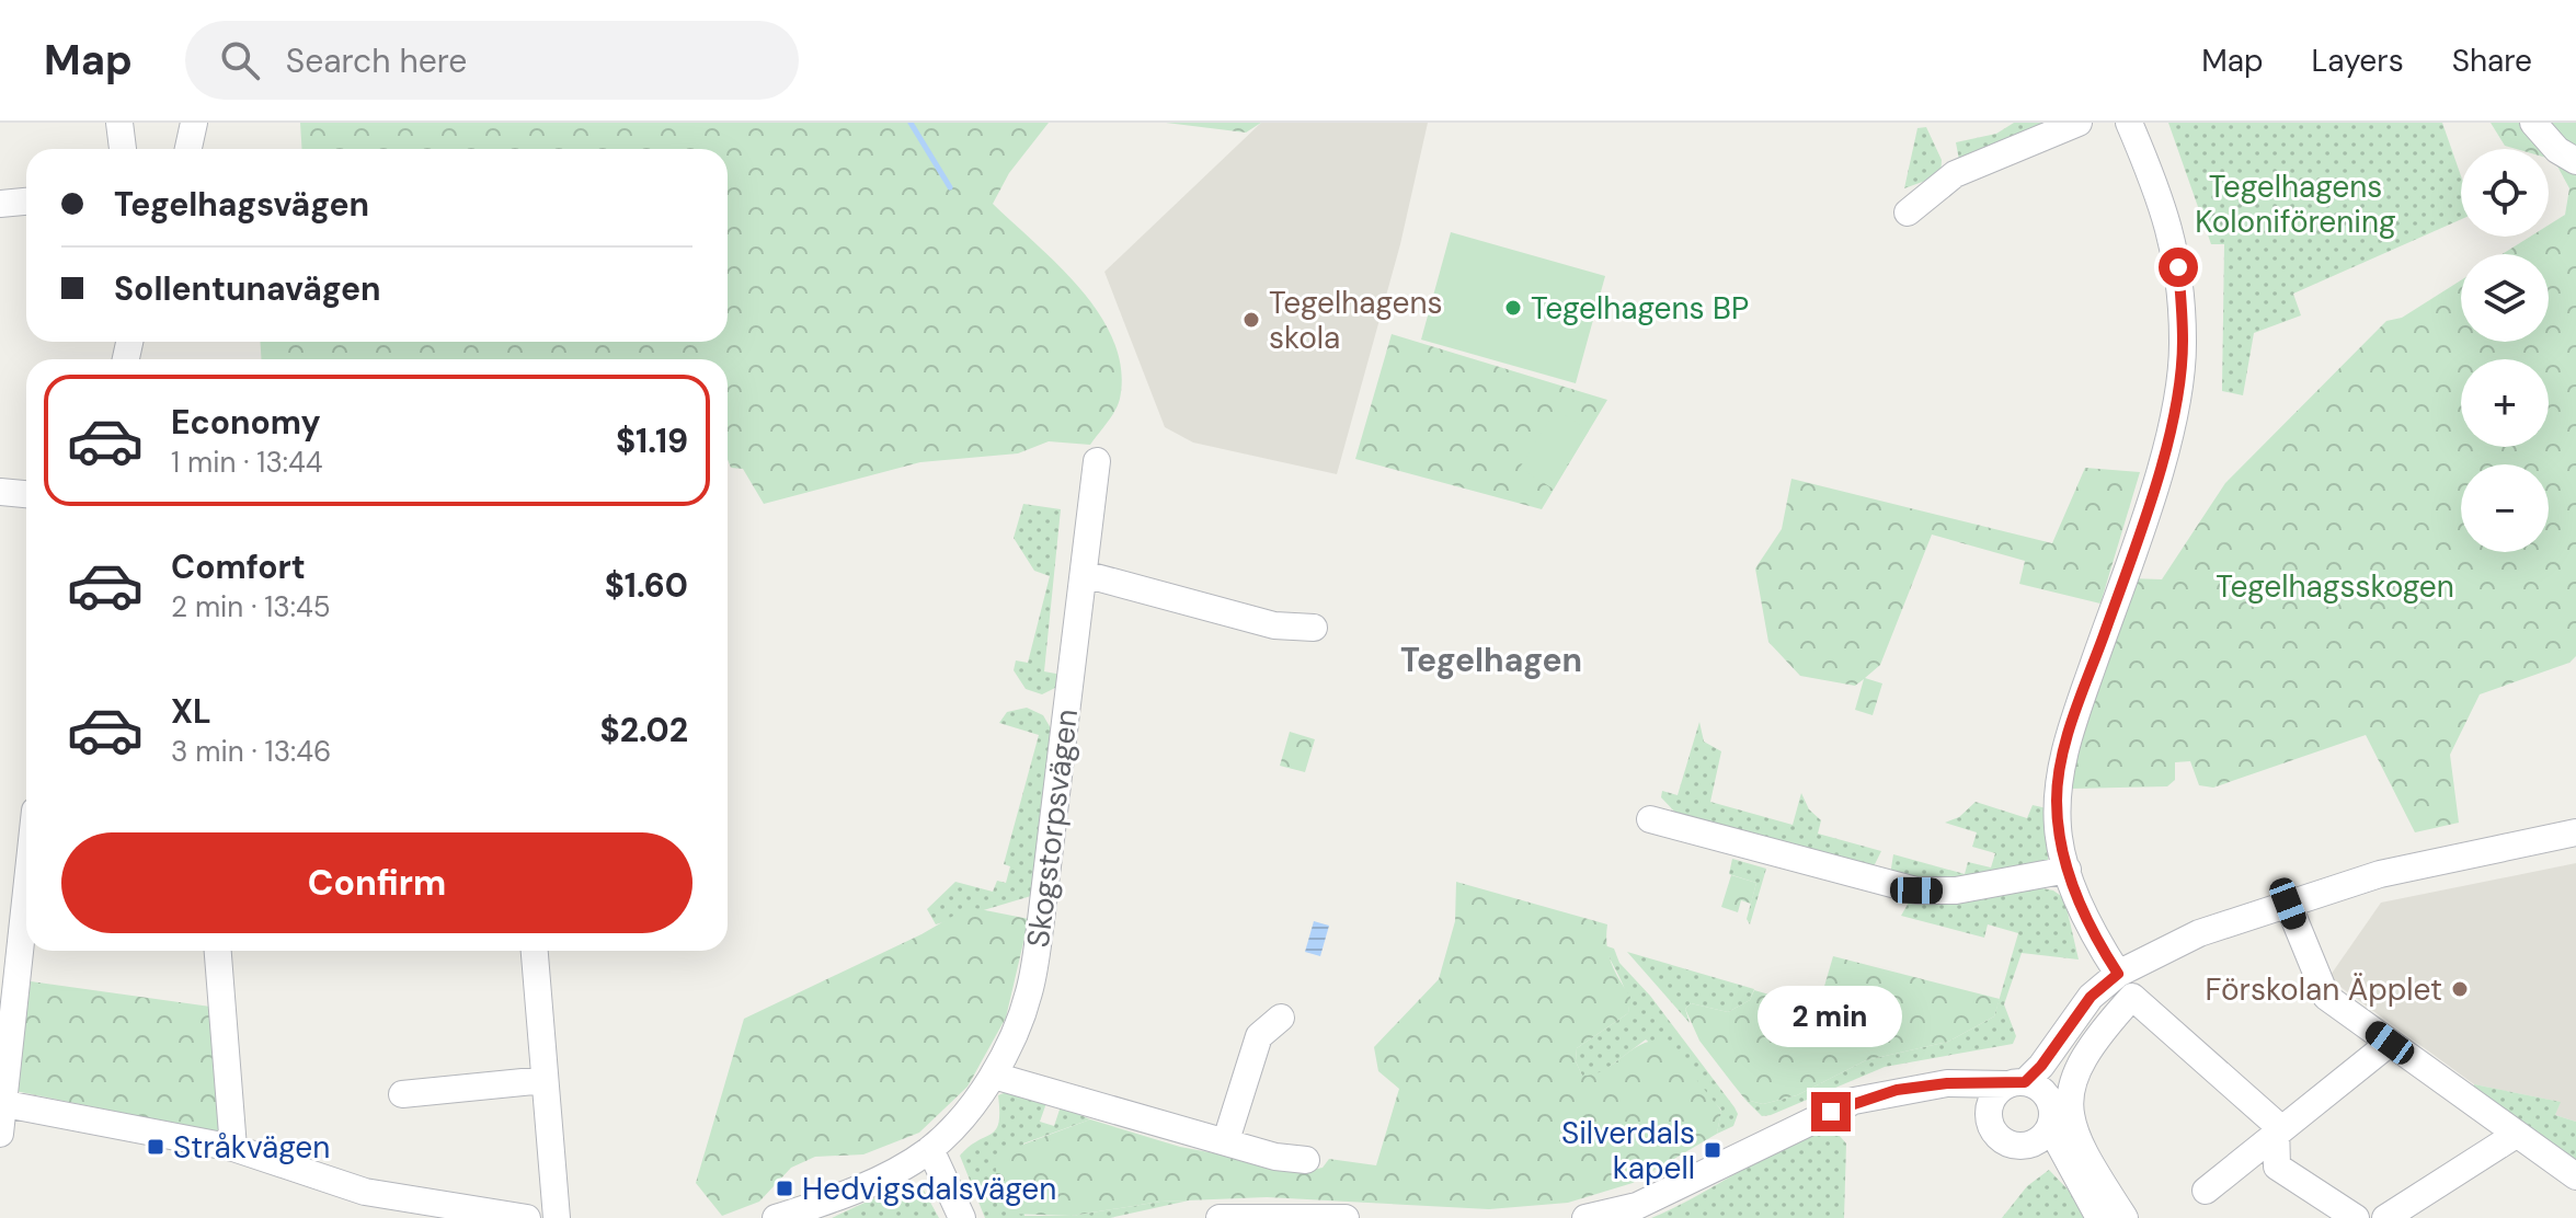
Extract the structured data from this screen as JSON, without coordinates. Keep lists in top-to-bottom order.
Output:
{
  "streets": {
    "street": ["Skogstorpsvägen"]
  },
  "districts": ["Tegelhagen"],
  "parks": ["Tegelhagens Koloniförening", "Tegelhagsskogen"],
  "places": {
    "other": ["Tegelhagens BP", "Tegelhagens skola", "Förskolan Äpplet"],
    "transit": ["Stråkvägen", "Silverdals kapell", "Hedvigsdalsvägen"]
  },
  "page": {
    "header": "Map",
    "search": "Search here",
    "nav": ["Map", "Layers", "Share"],
    "map_buttons": ["+", "−"],
    "banner": ["Tegelhagsvägen", "Sollentunavägen"],
    "list": [
      {
        "name": "Economy",
        "note": "1 min · 13:44",
        "value": "$1.19"
      },
      {
        "name": "Comfort",
        "note": "2 min · 13:45",
        "value": "$1.60"
      },
      {
        "name": "XL",
        "note": "3 min · 13:46",
        "value": "$2.02"
      }
    ],
    "buttons": "Confirm",
    "bubble": "2 min"
  }
}
